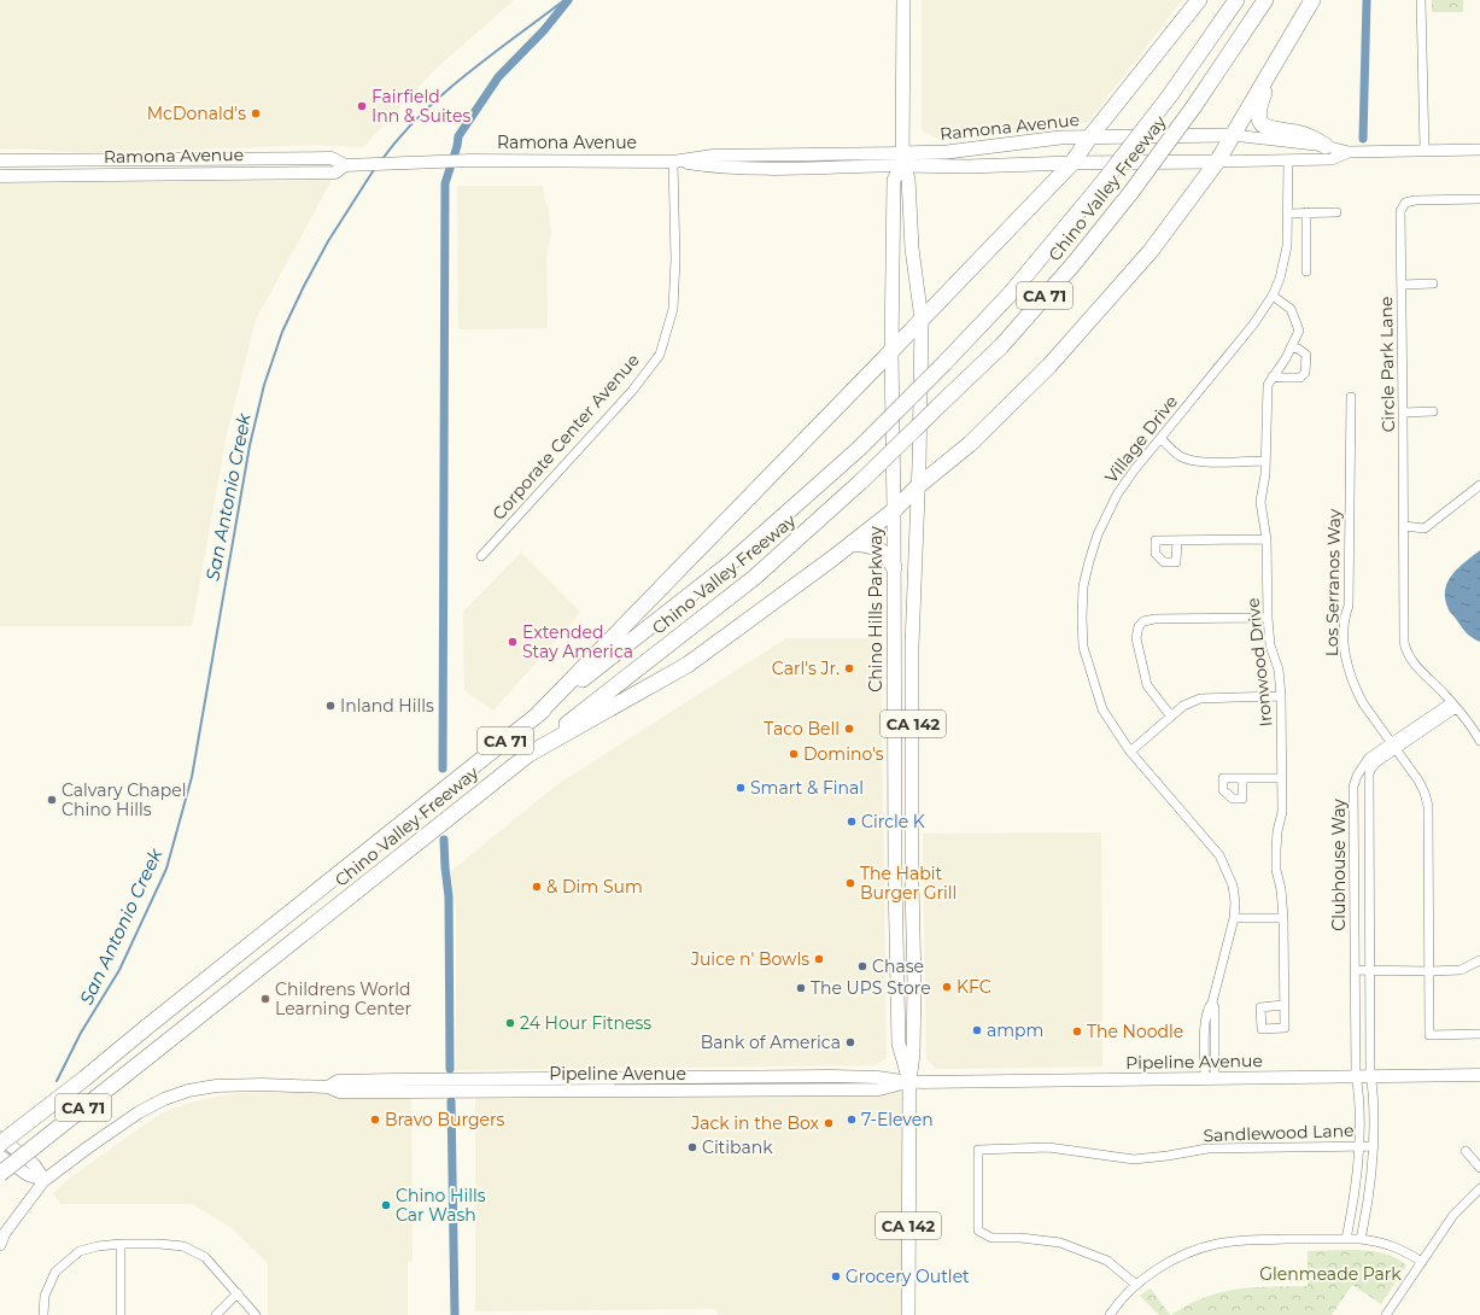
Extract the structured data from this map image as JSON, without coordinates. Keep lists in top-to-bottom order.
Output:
{
  "streets": {
    "highway": ["Chino Valley Freeway", "CA 71"],
    "main road": [
      "Ramona Avenue",
      "Chino Hills Parkway",
      "CA 142",
      "Pipeline Avenue"
    ],
    "street": [
      "Circle Park Lane",
      "Corporate Center Avenue",
      "Village Drive",
      "Los Serranos Way",
      "Ironwood Drive",
      "Clubhouse Way",
      "Sandlewood Lane"
    ]
  },
  "crossings": [
    ["Ramona Avenue", "Corporate Center Avenue"],
    ["Ramona Avenue", "Village Drive"],
    ["Ramona Avenue", "Chino Hills Parkway"],
    ["Circle Park Lane", "Clubhouse Way"],
    ["Village Drive", "Ironwood Drive"],
    ["Village Drive", "Pipeline Avenue"],
    ["Los Serranos Way", "Clubhouse Way"],
    ["Chino Hills Parkway", "Pipeline Avenue"],
    ["Clubhouse Way", "Pipeline Avenue"],
    ["Clubhouse Way", "Sandlewood Lane"]
  ],
  "water": ["San Antonio Creek"],
  "parks": ["Glenmeade Park"],
  "places": [
    "Fairfield Inn & Suites",
    "McDonald's",
    "Extended Stay America",
    "Carl's Jr.",
    "Inland Hills",
    "Taco Bell",
    "Domino's",
    "Smart & Final",
    "Calvary Chapel Chino Hills",
    "Circle K",
    "The Habit Burger Grill",
    "& Dim Sum",
    "Juice n' Bowls",
    "Chase",
    "KFC",
    "The UPS Store",
    "Childrens World Learning Center",
    "24 Hour Fitness",
    "ampm",
    "The Noodle",
    "Bank of America",
    "Bravo Burgers",
    "7-Eleven",
    "Jack in the Box",
    "Citibank",
    "Chino Hills Car Wash",
    "Grocery Outlet"
  ]
}
